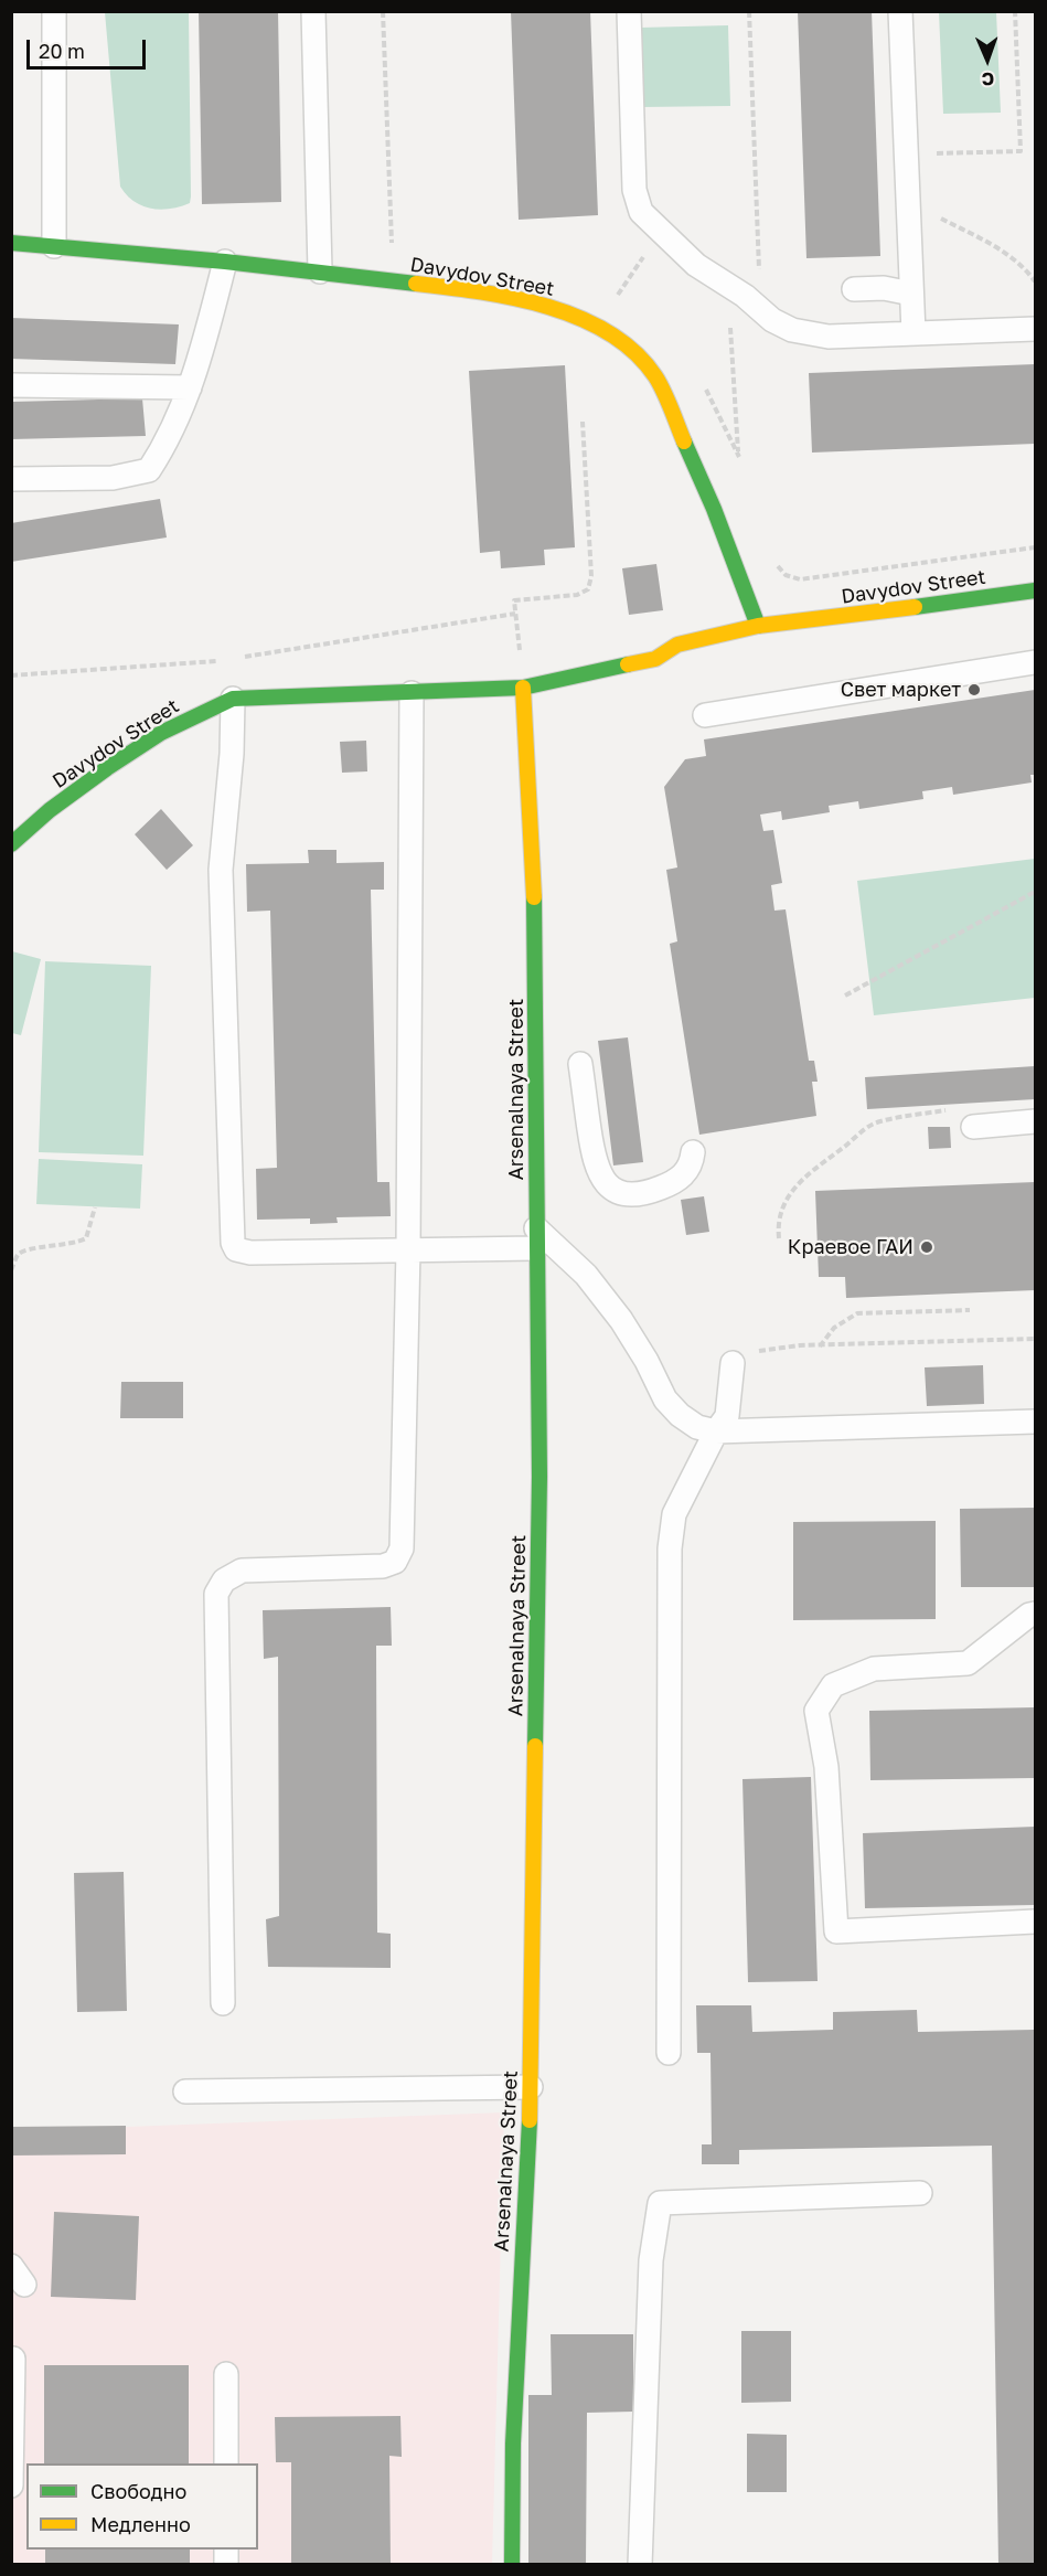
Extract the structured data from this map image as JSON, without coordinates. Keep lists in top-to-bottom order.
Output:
{
  "streets": {
    "street": ["Davydov Street", "Arsenalnaya Street"]
  },
  "crossings": [
    ["Davydov Street", "Arsenalnaya Street"]
  ],
  "places": ["Свет маркет", "Краевое ГАИ"],
  "legend": ["Свободно", "Медленно"],
  "scale_bar": "20 m",
  "north": "bottom"
}
